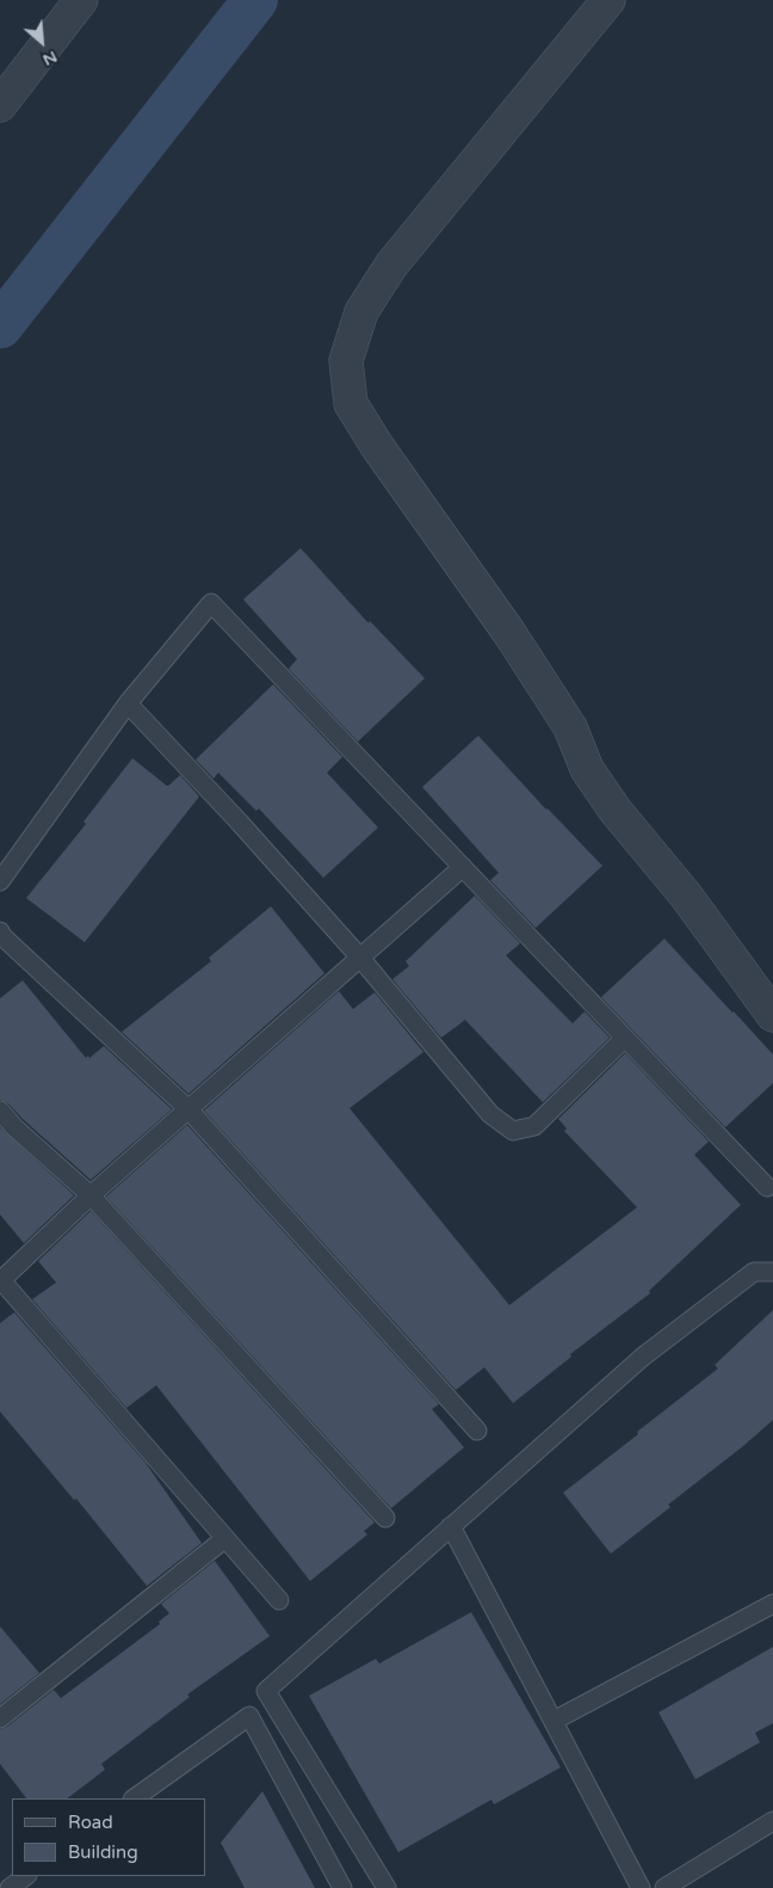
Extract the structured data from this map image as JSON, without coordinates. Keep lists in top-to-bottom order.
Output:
{
  "legend": ["Road", "Building"],
  "north": "bottom right"
}
